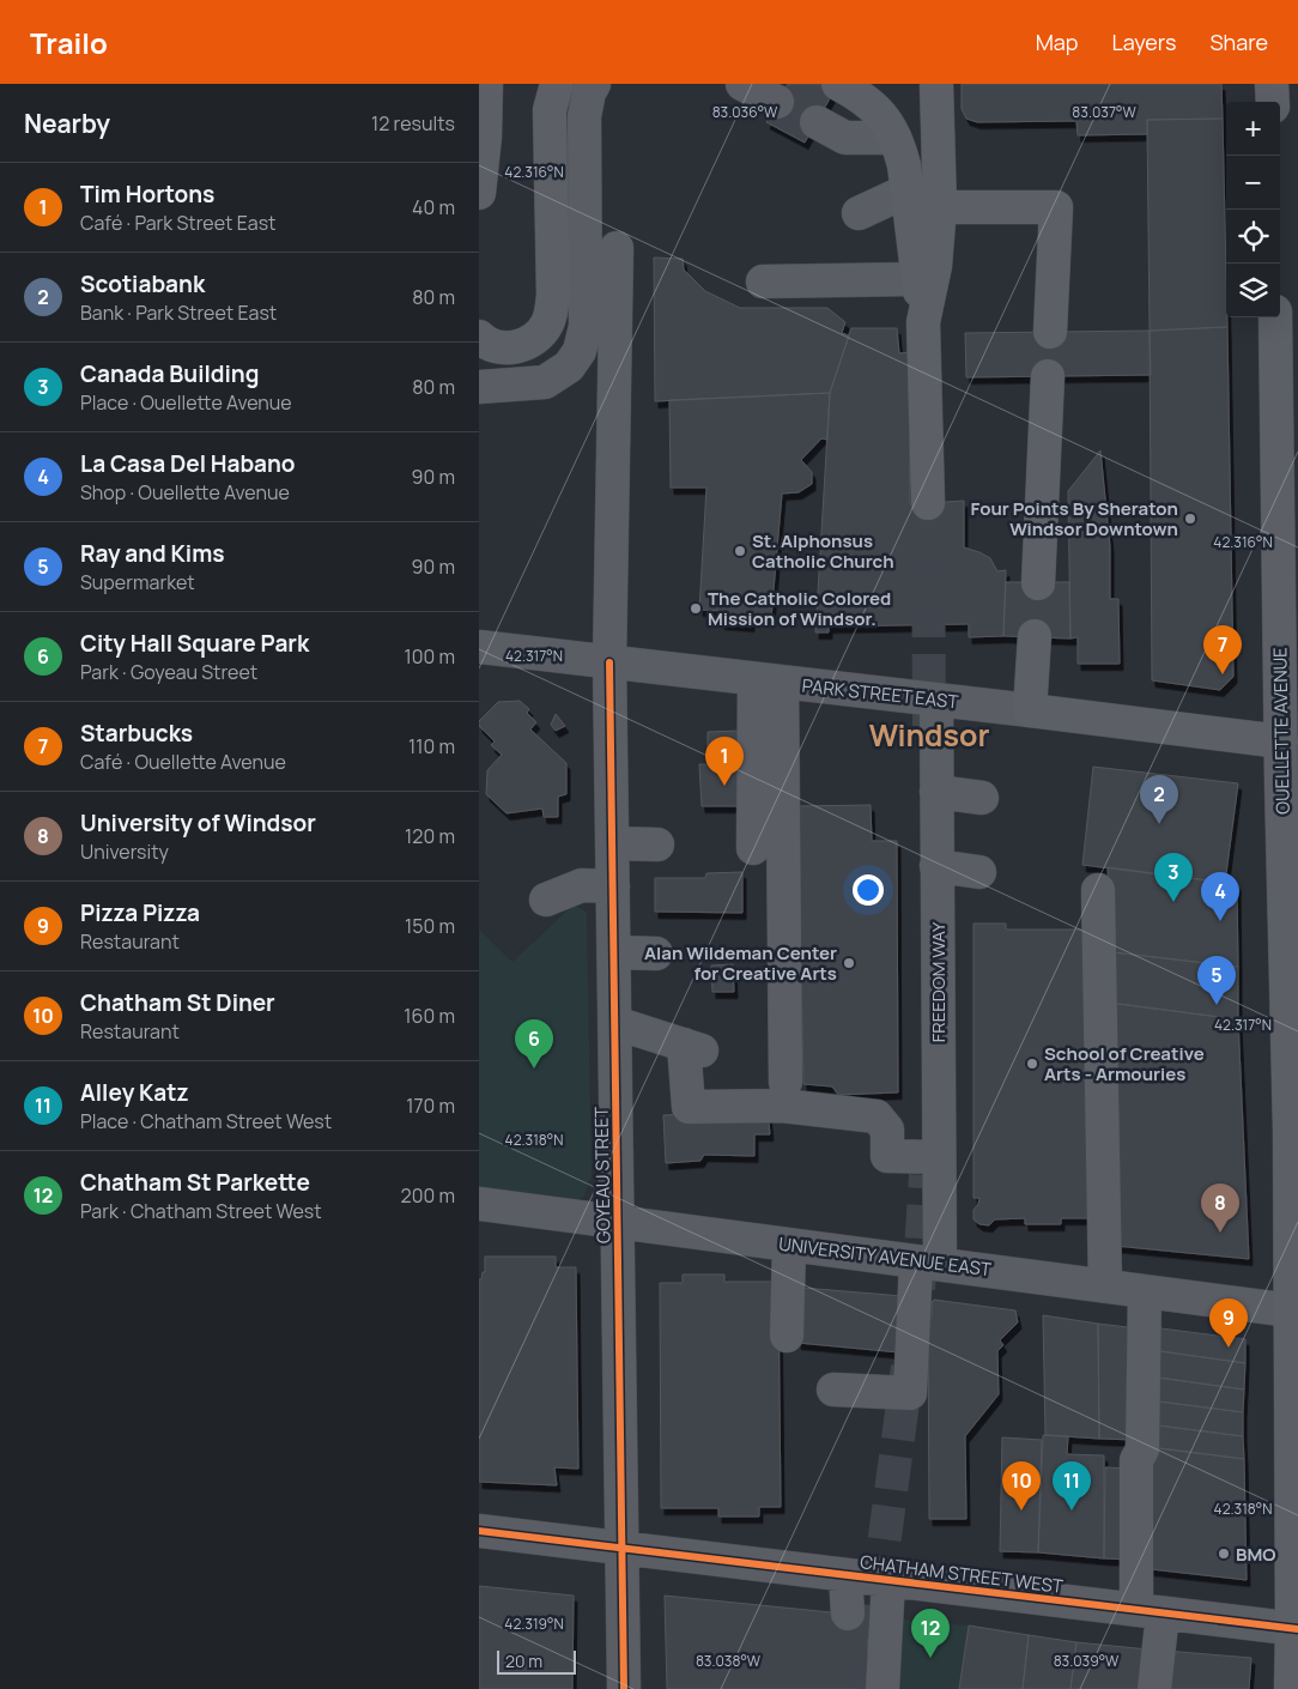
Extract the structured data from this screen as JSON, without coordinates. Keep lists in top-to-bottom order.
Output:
{
  "streets": {
    "main road": ["PARK STREET EAST", "OUELLETTE AVENUE"],
    "street": [
      "FREEDOM WAY",
      "GOYEAU STREET",
      "UNIVERSITY AVENUE EAST",
      "CHATHAM STREET WEST"
    ]
  },
  "crossings": [
    ["PARK STREET EAST", "OUELLETTE AVENUE"],
    ["PARK STREET EAST", "FREEDOM WAY"],
    ["PARK STREET EAST", "GOYEAU STREET"],
    ["OUELLETTE AVENUE", "UNIVERSITY AVENUE EAST"],
    ["OUELLETTE AVENUE", "CHATHAM STREET WEST"],
    ["FREEDOM WAY", "UNIVERSITY AVENUE EAST"],
    ["GOYEAU STREET", "UNIVERSITY AVENUE EAST"],
    ["GOYEAU STREET", "CHATHAM STREET WEST"]
  ],
  "districts": ["Windsor"],
  "places": [
    "Four Points By Sheraton Windsor Downtown",
    "St. Alphonsus Catholic Church",
    "The Catholic Colored Mission of Windsor.",
    "Alan Wildeman Center for Creative Arts",
    "School of Creative Arts - Armouries",
    "BMO"
  ],
  "scale_bar": "20 m",
  "page": {
    "header": "Trailo",
    "nav": ["Map", "Layers", "Share"],
    "heading": ["Nearby", "12 results"],
    "map_buttons": ["+", "−"],
    "list": [
      {
        "mark": "1",
        "name": "Tim Hortons",
        "note": "Café · Park Street East",
        "value": "40 m"
      },
      {
        "mark": "2",
        "name": "Scotiabank",
        "note": "Bank · Park Street East",
        "value": "80 m"
      },
      {
        "mark": "3",
        "name": "Canada Building",
        "note": "Place · Ouellette Avenue",
        "value": "80 m"
      },
      {
        "mark": "4",
        "name": "La Casa Del Habano",
        "note": "Shop · Ouellette Avenue",
        "value": "90 m"
      },
      {
        "mark": "5",
        "name": "Ray and Kims",
        "note": "Supermarket",
        "value": "90 m"
      },
      {
        "mark": "6",
        "name": "City Hall Square Park",
        "note": "Park · Goyeau Street",
        "value": "100 m"
      },
      {
        "mark": "7",
        "name": "Starbucks",
        "note": "Café · Ouellette Avenue",
        "value": "110 m"
      },
      {
        "mark": "8",
        "name": "University of Windsor",
        "note": "University",
        "value": "120 m"
      },
      {
        "mark": "9",
        "name": "Pizza Pizza",
        "note": "Restaurant",
        "value": "150 m"
      },
      {
        "mark": "10",
        "name": "Chatham St Diner",
        "note": "Restaurant",
        "value": "160 m"
      },
      {
        "mark": "11",
        "name": "Alley Katz",
        "note": "Place · Chatham Street West",
        "value": "170 m"
      },
      {
        "mark": "12",
        "name": "Chatham St Parkette",
        "note": "Park · Chatham Street West",
        "value": "200 m"
      }
    ],
    "pins": [
      "7",
      "1",
      "2",
      "3",
      "4",
      "5",
      "6",
      "8",
      "9",
      "10",
      "11",
      "12"
    ],
    "scale": "20 m"
  },
  "coordinates": [
    "83.036°W",
    "83.037°W",
    "42.316°N",
    "42.317°N",
    "42.318°N",
    "42.319°N",
    "83.038°W",
    "83.039°W"
  ]
}
